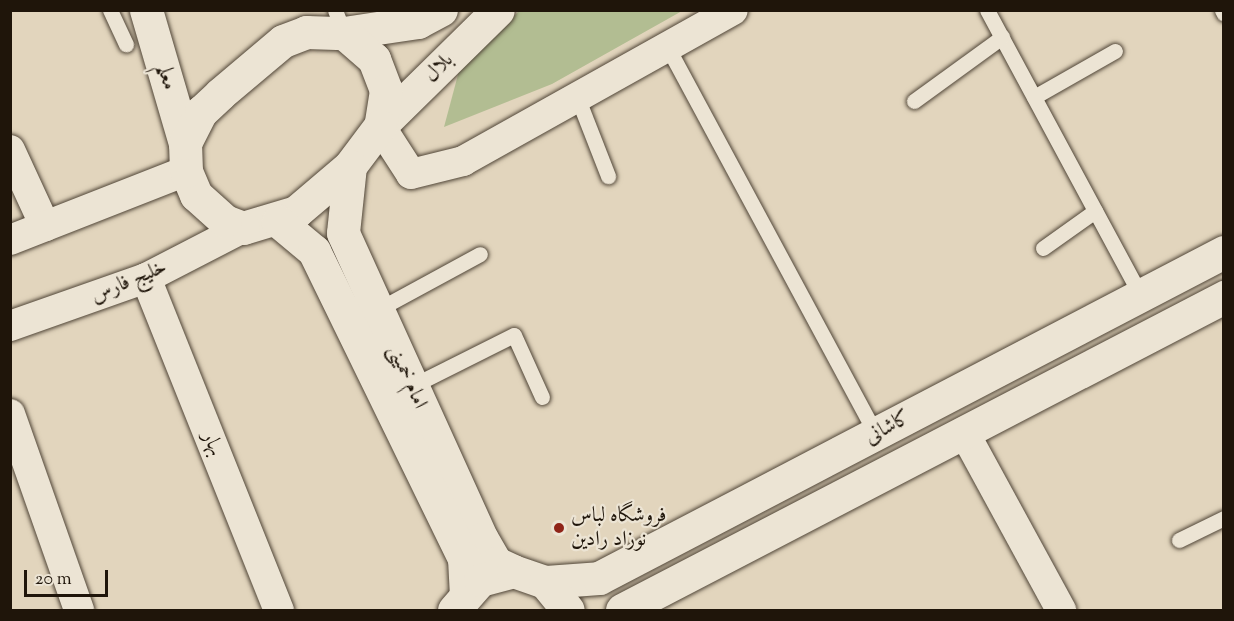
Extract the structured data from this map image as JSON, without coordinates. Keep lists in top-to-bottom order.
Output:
{
  "streets": {
    "main road": [
      "بلال",
      "معلم",
      "امام خمینی",
      "کاشانی"
    ],
    "street": ["خلیج فارس", "بهار"]
  },
  "crossings": [
    ["بلال", "معلم"],
    ["بلال", "خلیج فارس"],
    ["بلال", "امام خمینی"],
    ["معلم", "خلیج فارس"],
    ["معلم", "امام خمینی"],
    ["خلیج فارس", "امام خمینی"],
    ["خلیج فارس", "بهار"]
  ],
  "places": ["فروشگاه لباس نوزاد رادین"],
  "scale_bar": "20 m"
}
